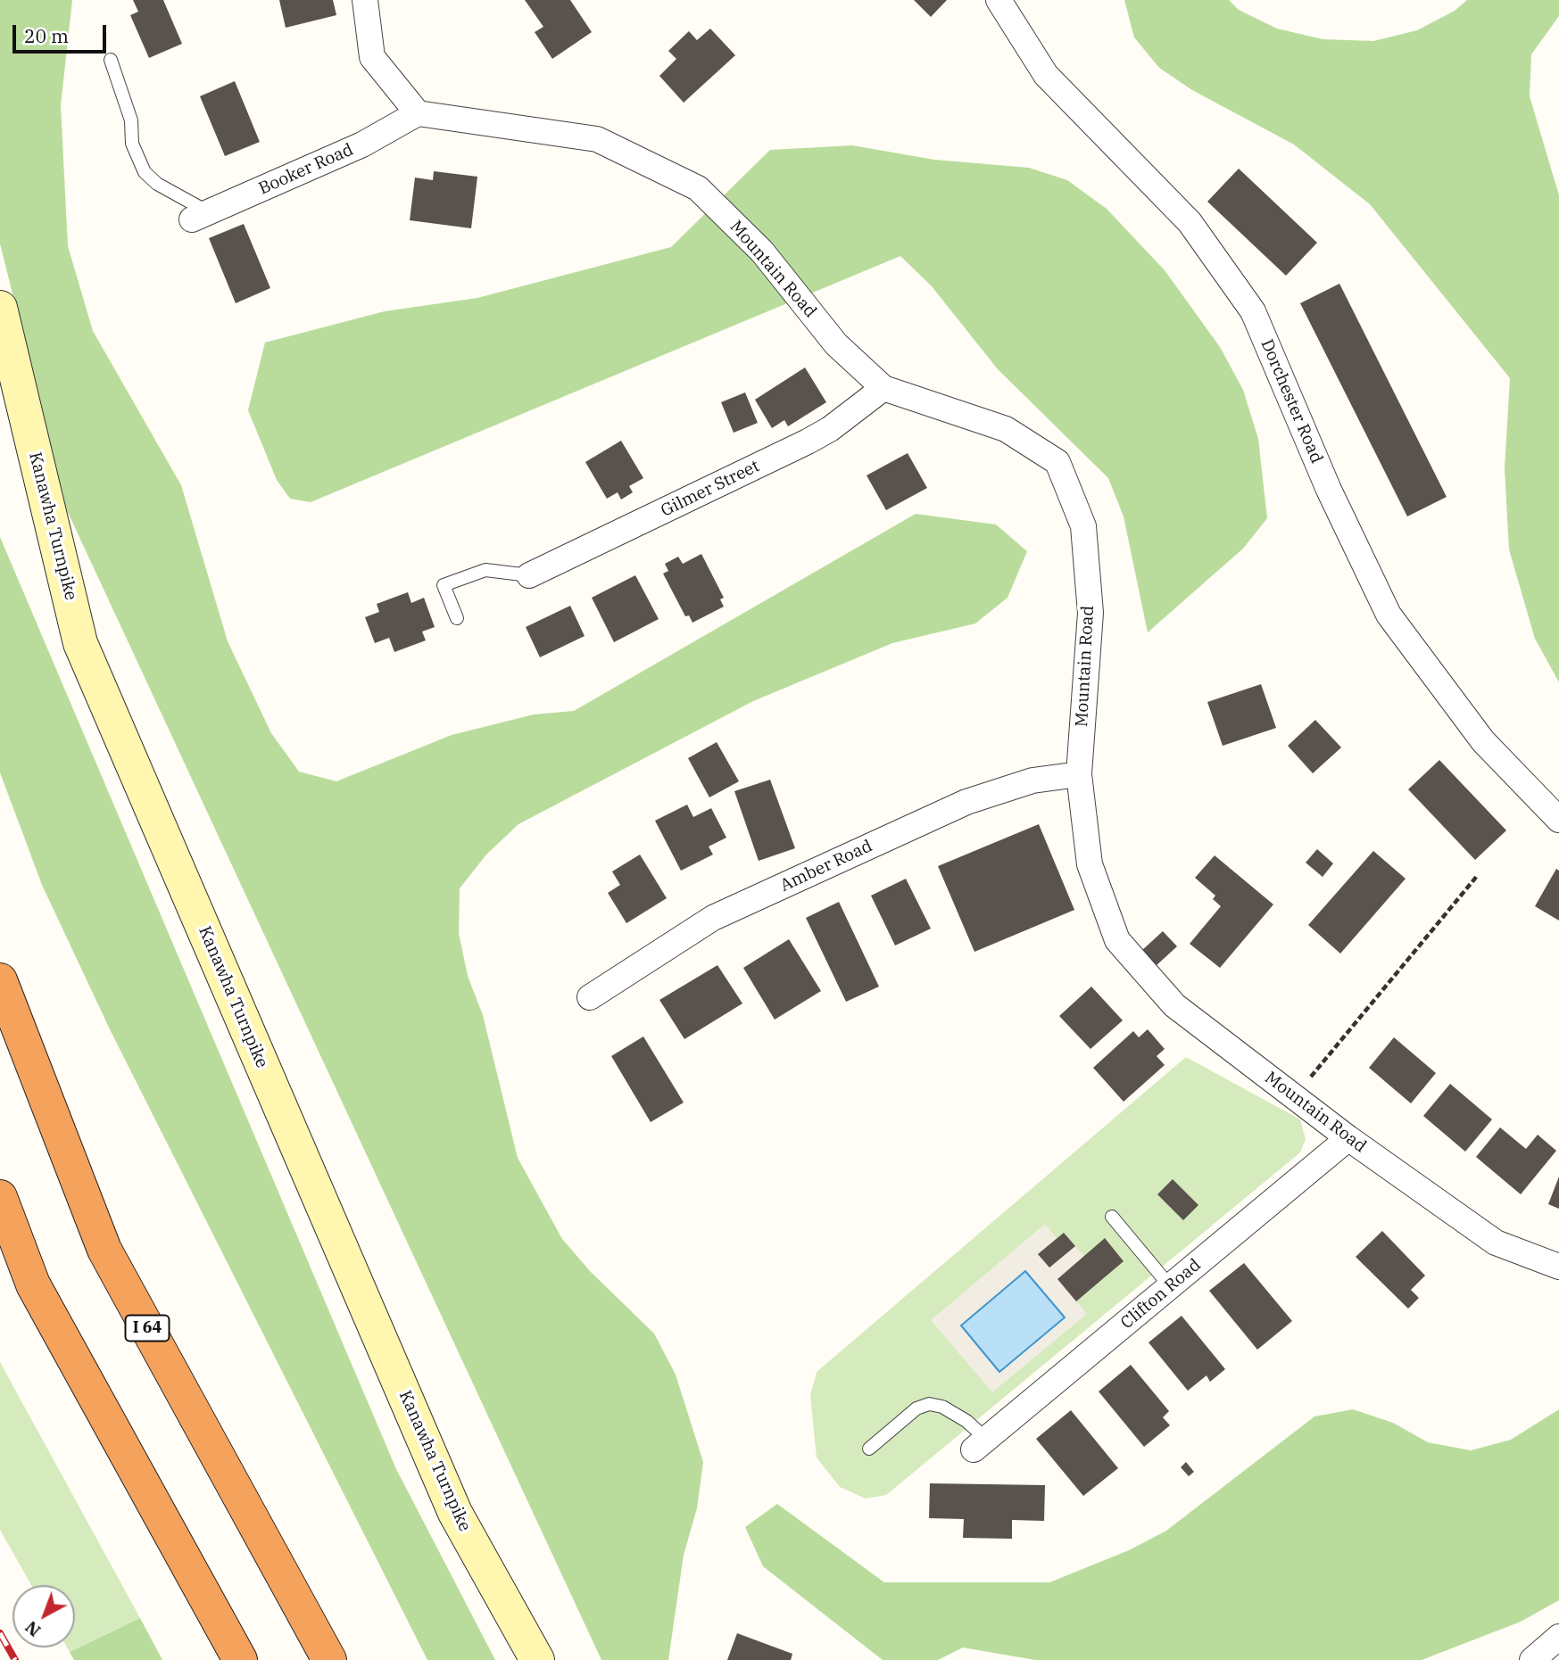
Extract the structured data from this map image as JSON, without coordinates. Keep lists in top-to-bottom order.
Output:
{
  "streets": {
    "highway": ["I 64"],
    "main road": ["Kanawha Turnpike"],
    "street": [
      "Booker Road",
      "Mountain Road",
      "Dorchester Road",
      "Gilmer Street",
      "Amber Road",
      "Clifton Road"
    ]
  },
  "crossings": [
    ["Booker Road", "Mountain Road"],
    ["Mountain Road", "Gilmer Street"],
    ["Mountain Road", "Amber Road"],
    ["Mountain Road", "Clifton Road"]
  ],
  "scale_bar": "20 m",
  "north": "bottom left"
}
